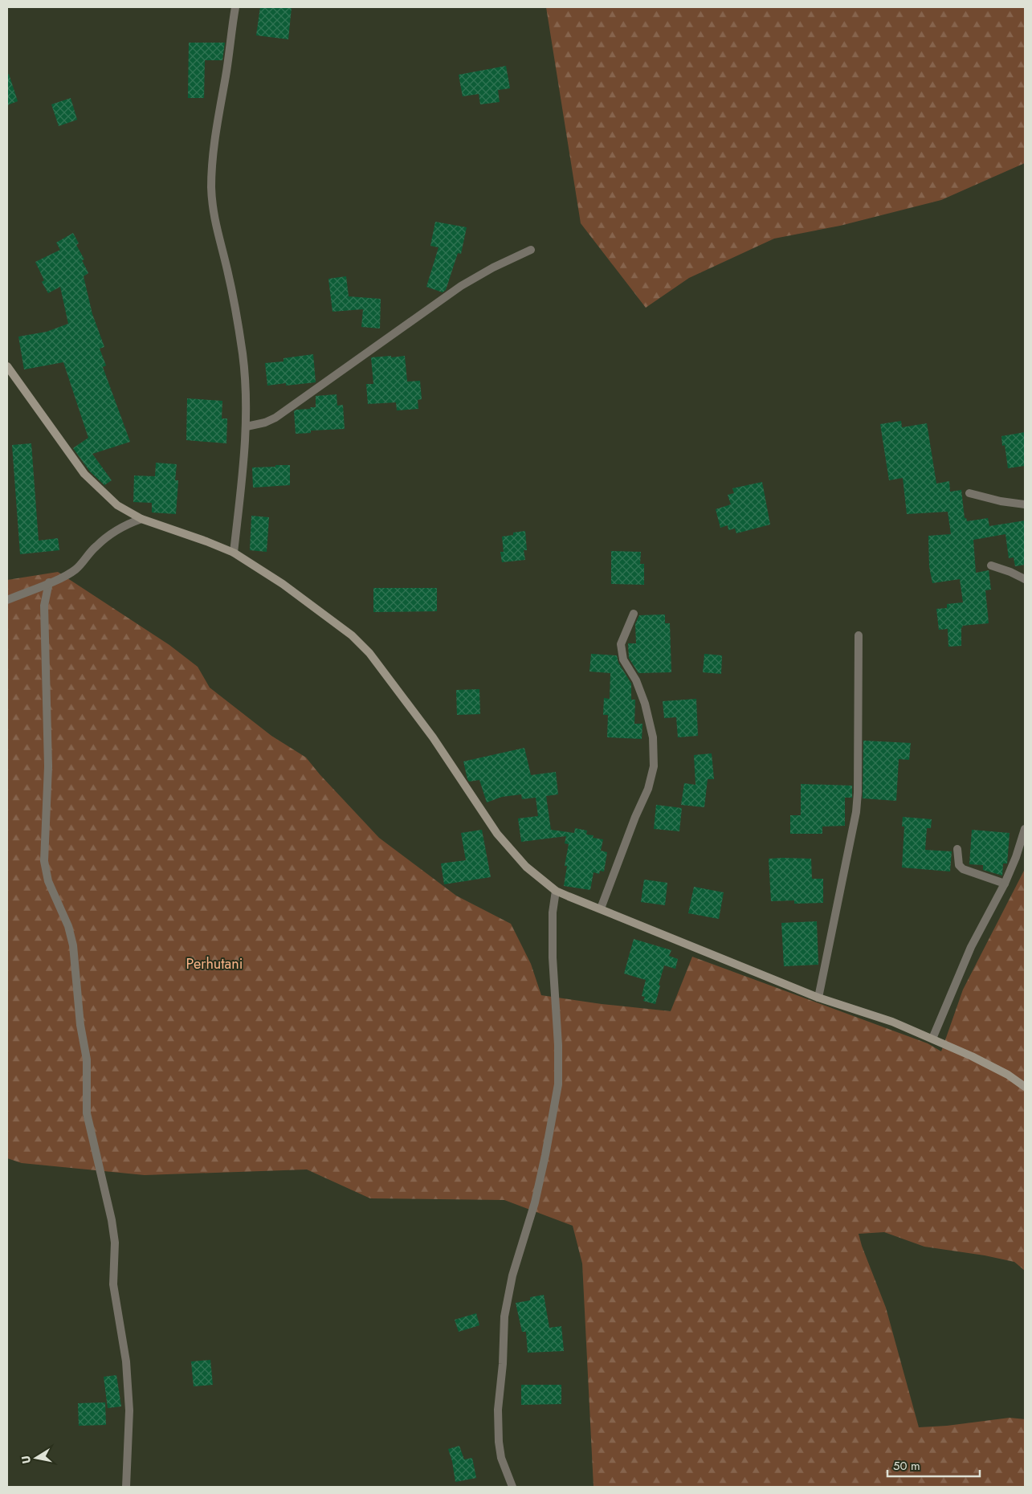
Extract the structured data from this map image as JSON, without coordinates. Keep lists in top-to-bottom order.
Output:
{
  "parks": ["Perhutani"],
  "scale_bar": "50 m",
  "north": "left"
}
